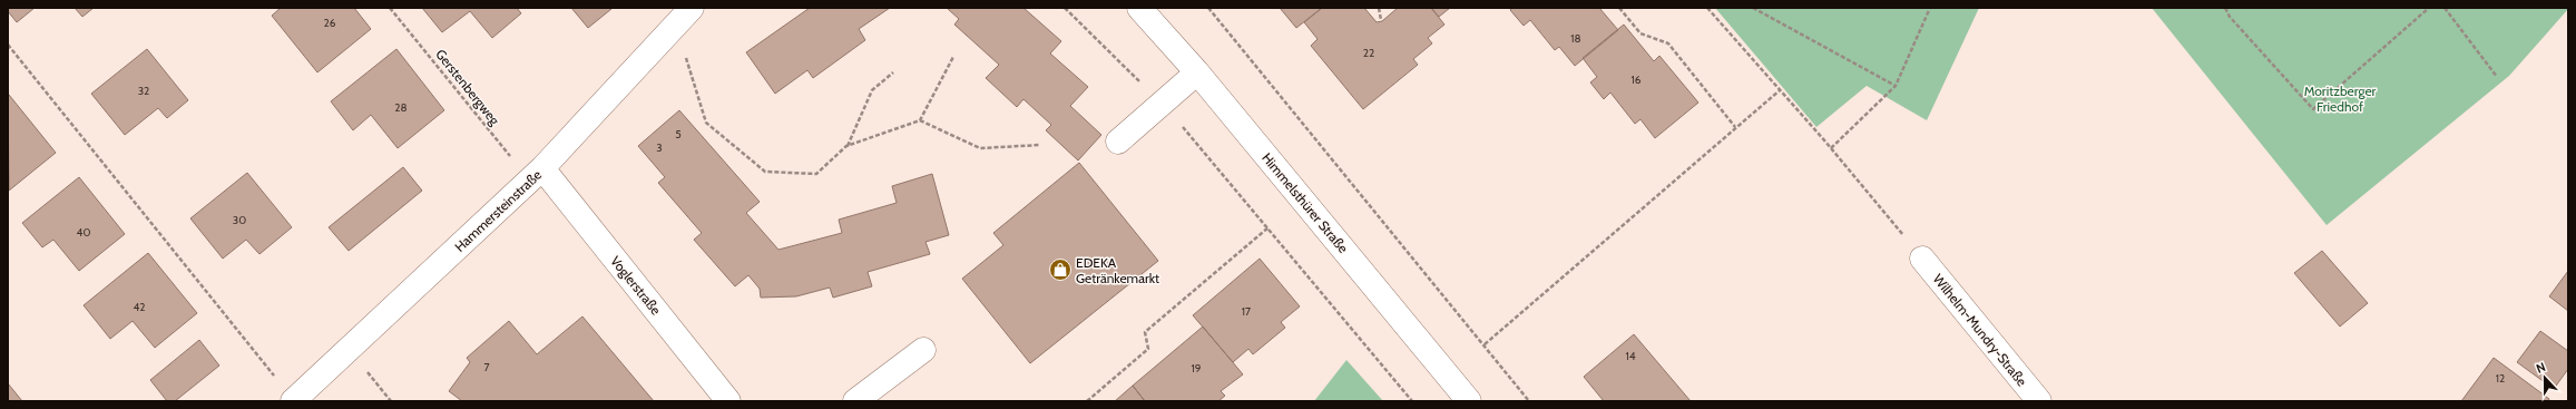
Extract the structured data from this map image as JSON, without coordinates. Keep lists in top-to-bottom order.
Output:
{
  "streets": {
    "street": [
      "Himmelsthürer Straße",
      "Hammersteinstraße",
      "Voglerstraße",
      "Wilhelm-Mundry-Straße"
    ],
    "path": ["Gerstenbergweg"]
  },
  "crossings": [
    ["Gerstenbergweg", "Hammersteinstraße"],
    ["Gerstenbergweg", "Voglerstraße"],
    ["Hammersteinstraße", "Voglerstraße"]
  ],
  "parks": ["Moritzberger Friedhof"],
  "places": {
    "shop": ["EDEKA Getränkemarkt"]
  },
  "house_numbers": [
    "26",
    "18",
    "22",
    "16",
    "32",
    "28",
    "5",
    "3",
    "30",
    "40",
    "42",
    "17",
    "14",
    "7",
    "19",
    "12"
  ],
  "north": "top"
}
